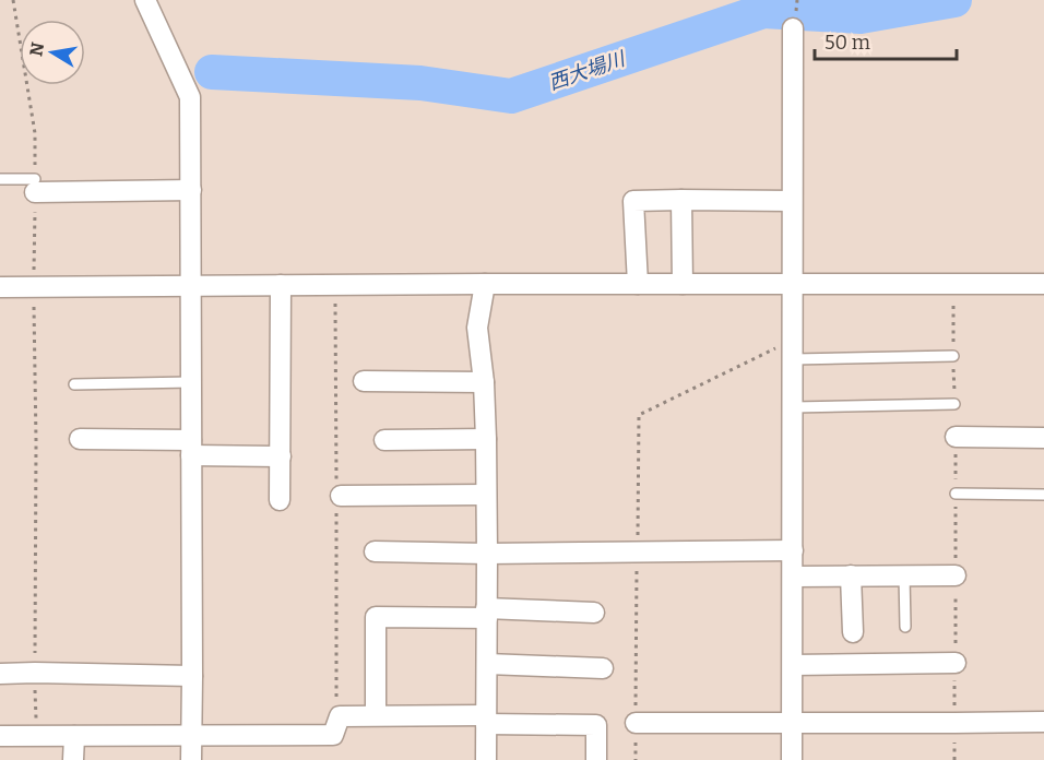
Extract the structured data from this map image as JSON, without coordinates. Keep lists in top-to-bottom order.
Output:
{
  "water": ["西大場川"],
  "scale_bar": "50 m",
  "north": "left"
}
